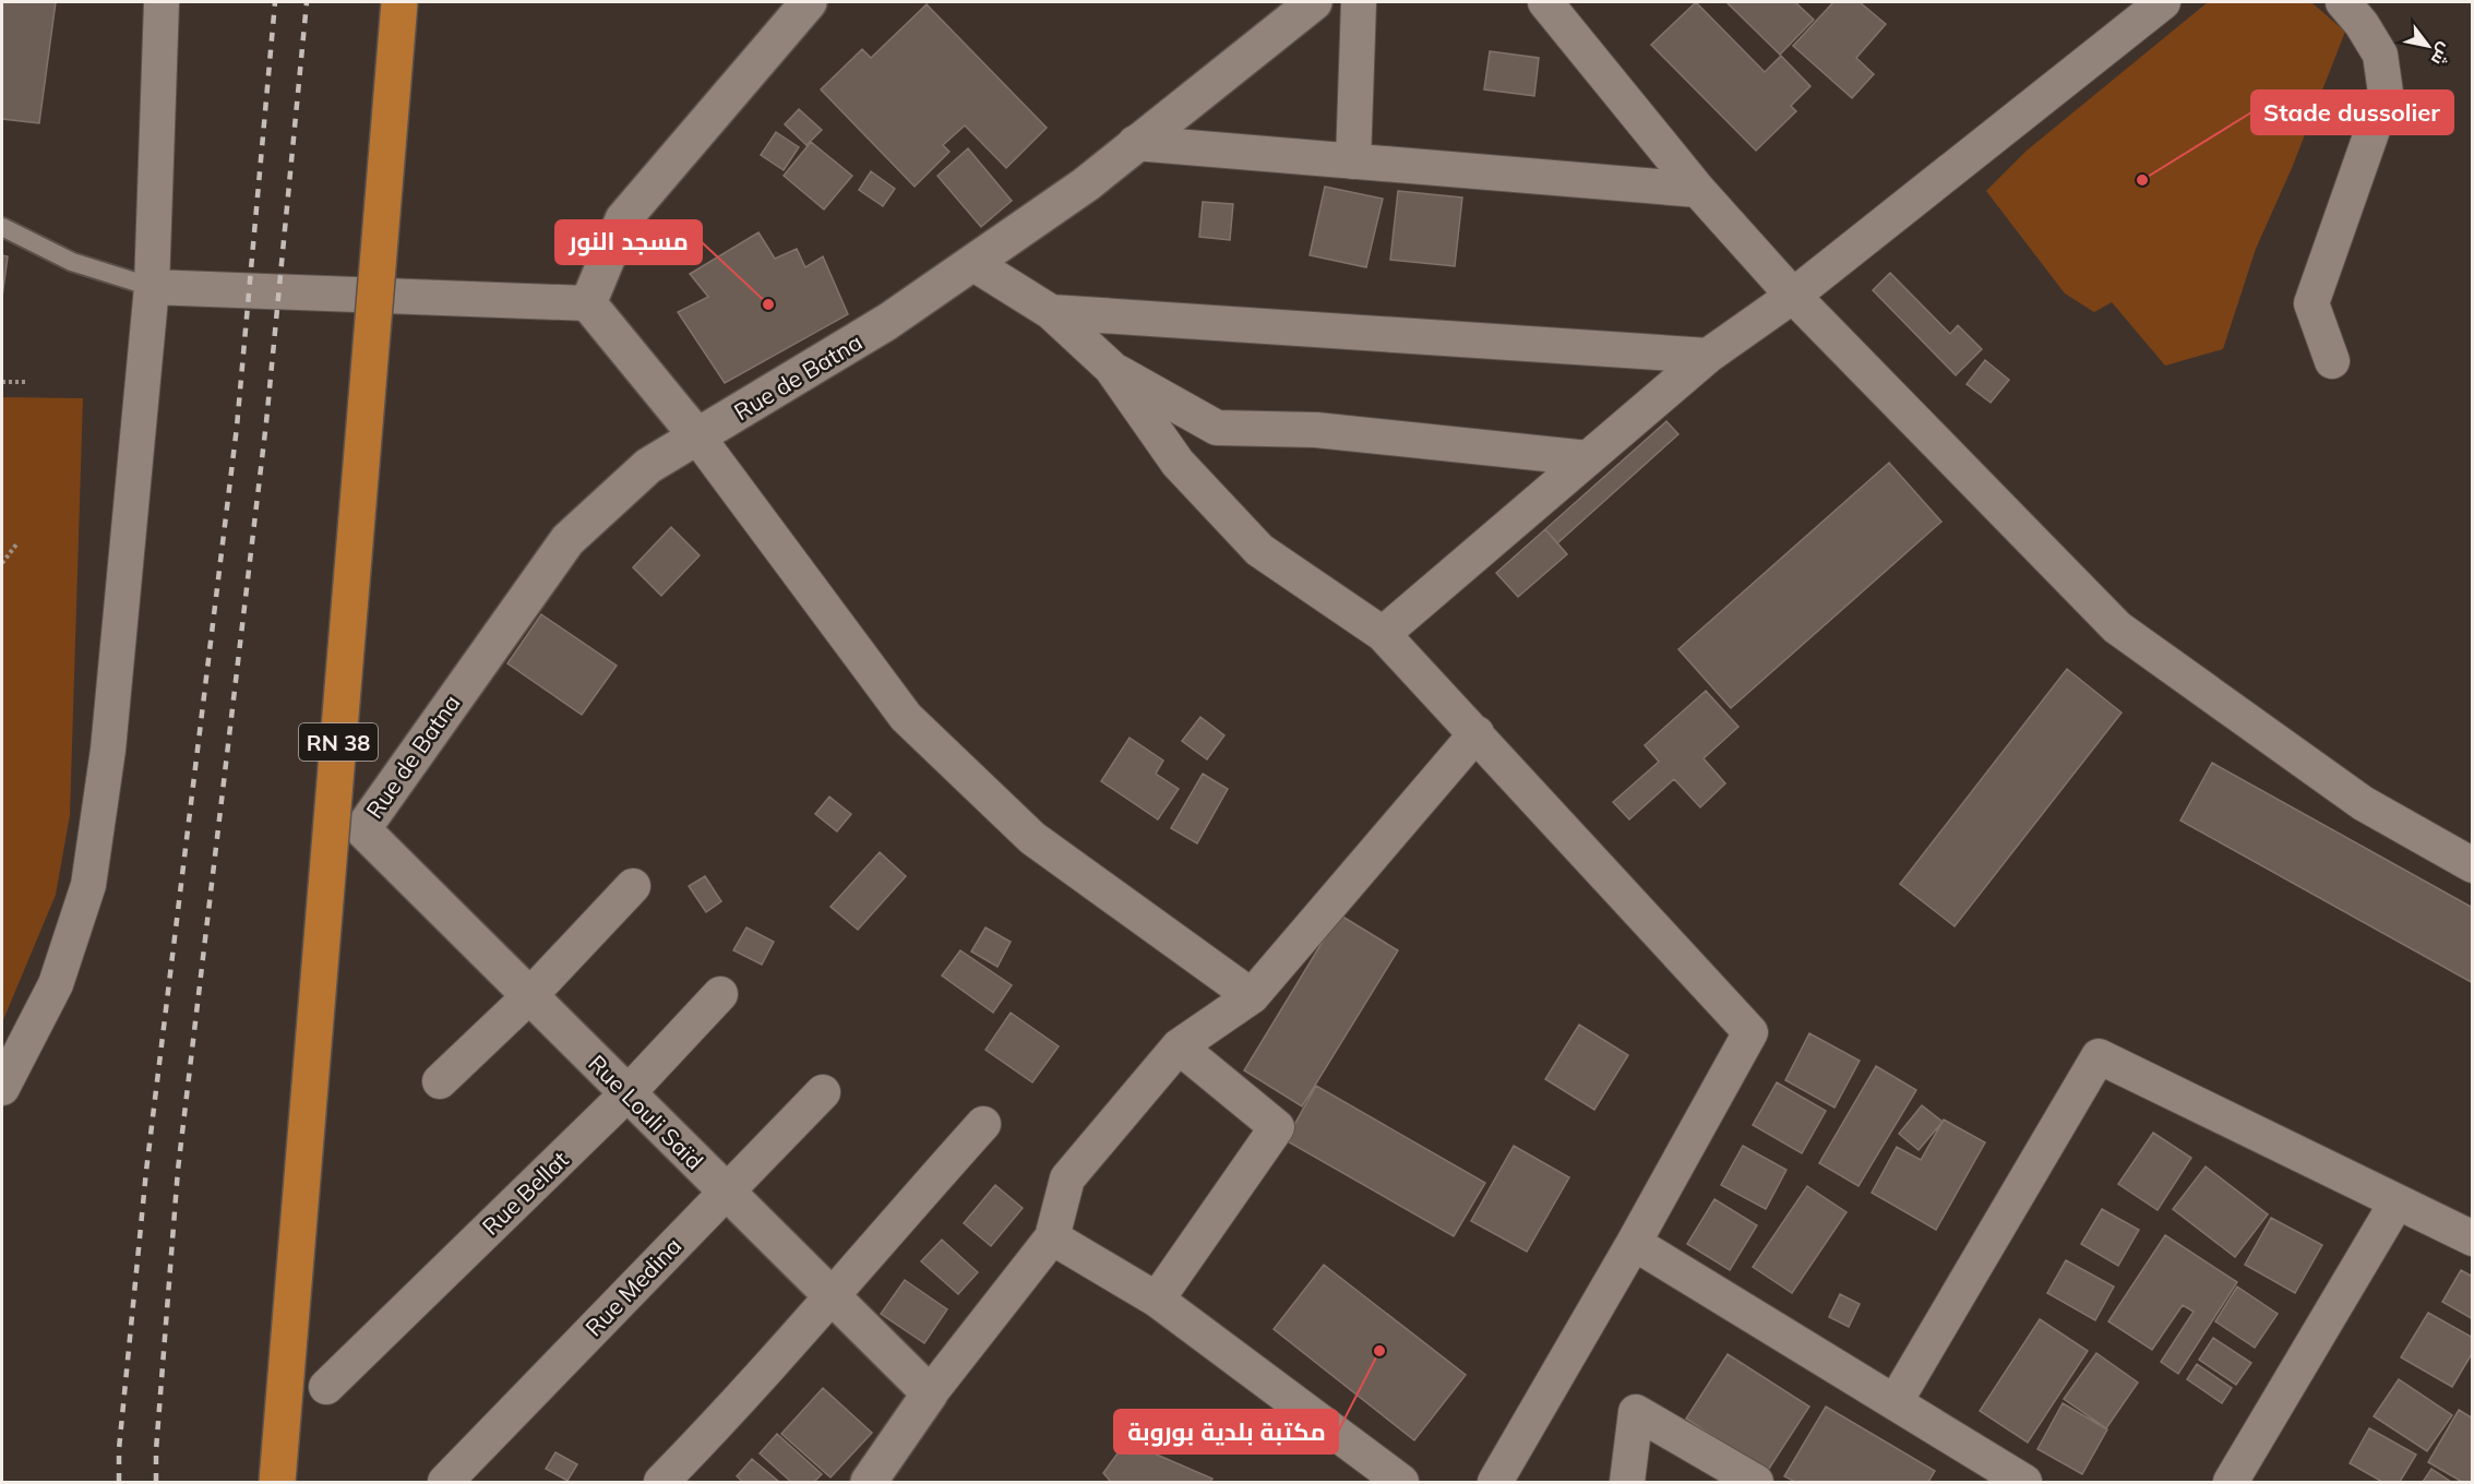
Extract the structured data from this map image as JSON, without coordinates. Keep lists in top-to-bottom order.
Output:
{
  "streets": {
    "main road": ["RN 38"],
    "street": [
      "Rue de Batna",
      "Rue Louli Saïd",
      "Rue Bellat",
      "Rue Medina"
    ]
  },
  "crossings": [
    ["Rue de Batna", "Rue Louli Saïd"],
    ["Rue Louli Saïd", "Rue Bellat"],
    ["Rue Louli Saïd", "Rue Medina"]
  ],
  "places": ["Stade dussolier", "مسجد النور", "مكتبة بلدية بوروبة"],
  "north": "bottom right"
}
